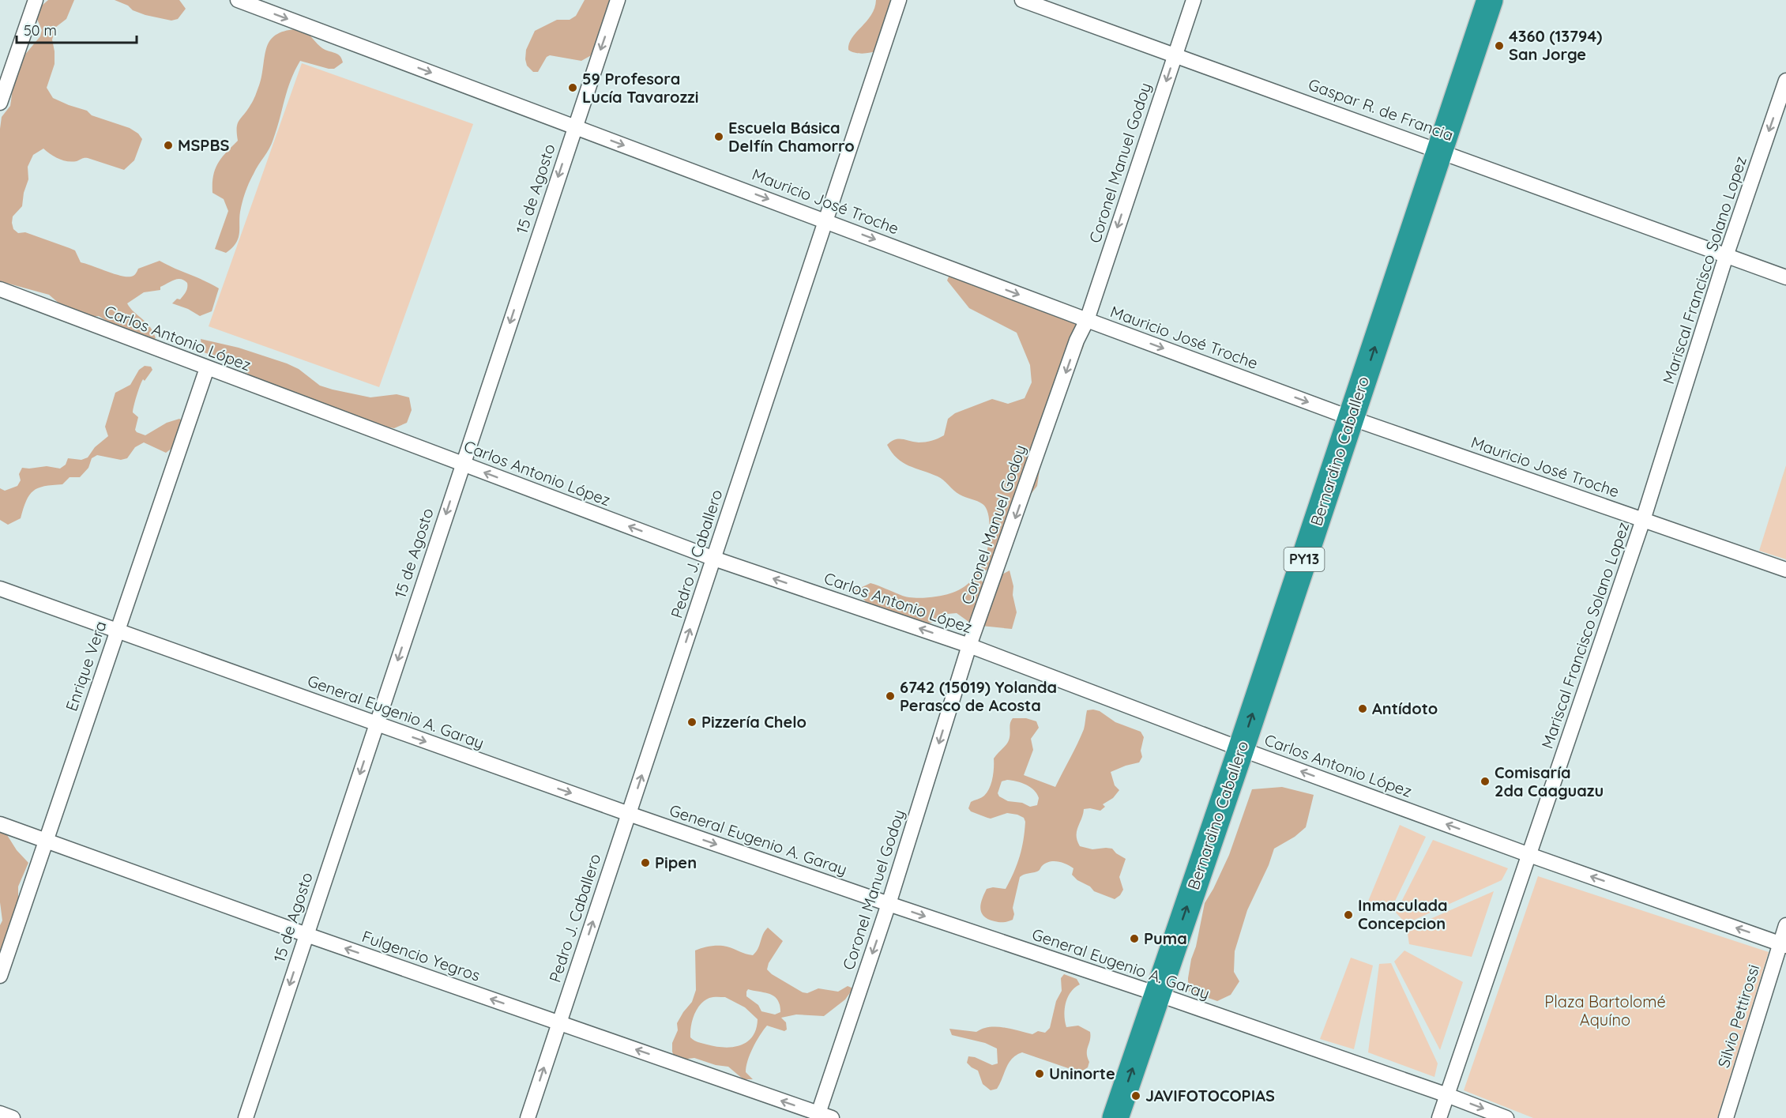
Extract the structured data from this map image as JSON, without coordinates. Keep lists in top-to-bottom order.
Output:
{
  "streets": {
    "highway": ["Bernardino Caballero", "PY13"],
    "street": [
      "Gaspar R. de Francia",
      "Coronel Manuel Godoy",
      "15 de Agosto",
      "Mauricio José Troche",
      "Mariscal Francisco Solano Lopez",
      "Carlos Antonio López",
      "Pedro J. Caballero",
      "Enrique Vera",
      "General Eugenio A. Garay",
      "Fulgencio Yegros",
      "Silvio Pettirossi"
    ]
  },
  "crossings": [
    ["Gaspar R. de Francia", "Coronel Manuel Godoy"],
    ["Gaspar R. de Francia", "Mariscal Francisco Solano Lopez"],
    ["Gaspar R. de Francia", "Bernardino Caballero"],
    ["Coronel Manuel Godoy", "Mauricio José Troche"],
    ["Coronel Manuel Godoy", "Carlos Antonio López"],
    ["Coronel Manuel Godoy", "General Eugenio A. Garay"],
    ["Coronel Manuel Godoy", "Fulgencio Yegros"],
    ["15 de Agosto", "Mauricio José Troche"],
    ["15 de Agosto", "Carlos Antonio López"],
    ["15 de Agosto", "General Eugenio A. Garay"],
    ["15 de Agosto", "Fulgencio Yegros"],
    ["Mauricio José Troche", "Mariscal Francisco Solano Lopez"],
    ["Mauricio José Troche", "Bernardino Caballero"],
    ["Mauricio José Troche", "Pedro J. Caballero"],
    ["Mariscal Francisco Solano Lopez", "Carlos Antonio López"],
    ["Mariscal Francisco Solano Lopez", "General Eugenio A. Garay"],
    ["Carlos Antonio López", "Bernardino Caballero"],
    ["Carlos Antonio López", "Pedro J. Caballero"],
    ["Carlos Antonio López", "Enrique Vera"],
    ["Carlos Antonio López", "Silvio Pettirossi"],
    ["Bernardino Caballero", "General Eugenio A. Garay"],
    ["Pedro J. Caballero", "General Eugenio A. Garay"],
    ["Pedro J. Caballero", "Fulgencio Yegros"],
    ["Enrique Vera", "General Eugenio A. Garay"],
    ["Enrique Vera", "Fulgencio Yegros"]
  ],
  "one_way": [
    "Coronel Manuel Godoy",
    "15 de Agosto",
    "Mauricio José Troche",
    "Carlos Antonio López",
    "Bernardino Caballero",
    "Pedro J. Caballero",
    "General Eugenio A. Garay",
    "Fulgencio Yegros"
  ],
  "parks": ["Plaza Bartolomé Aquíno"],
  "places": [
    "4360 (13794) San Jorge",
    "59 Profesora Lucía Tavarozzi",
    "Escuela Básica Delfín Chamorro",
    "MSPBS",
    "6742 (15019) Yolanda Perasco de Acosta",
    "Antídoto",
    "Pizzería Chelo",
    "Comisaría 2da Caaguazu",
    "Pipen",
    "Inmaculada Concepcion",
    "Puma",
    "Uninorte",
    "JAVIFOTOCOPIAS"
  ],
  "scale_bar": "50 m"
}
